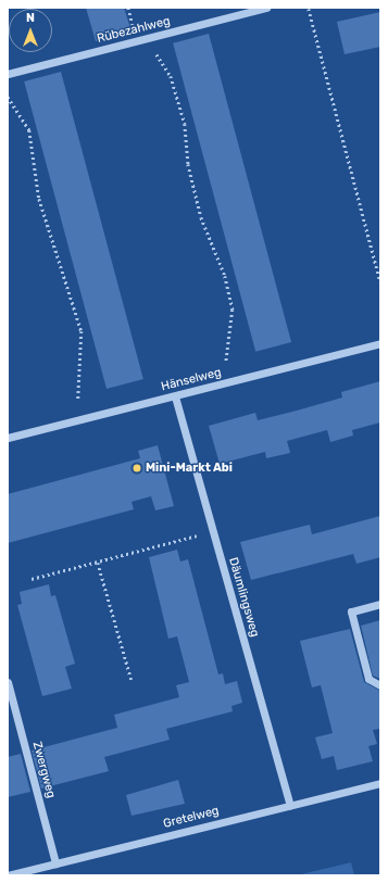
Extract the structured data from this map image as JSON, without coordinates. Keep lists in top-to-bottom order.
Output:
{
  "streets": {
    "street": [
      "Rübezahlweg",
      "Hänselweg",
      "Däumlingsweg",
      "Zwergweg",
      "Gretelweg"
    ]
  },
  "crossings": [
    ["Hänselweg", "Däumlingsweg"],
    ["Däumlingsweg", "Gretelweg"],
    ["Zwergweg", "Gretelweg"]
  ],
  "places": ["Mini-Markt Abi"],
  "north": "top"
}
